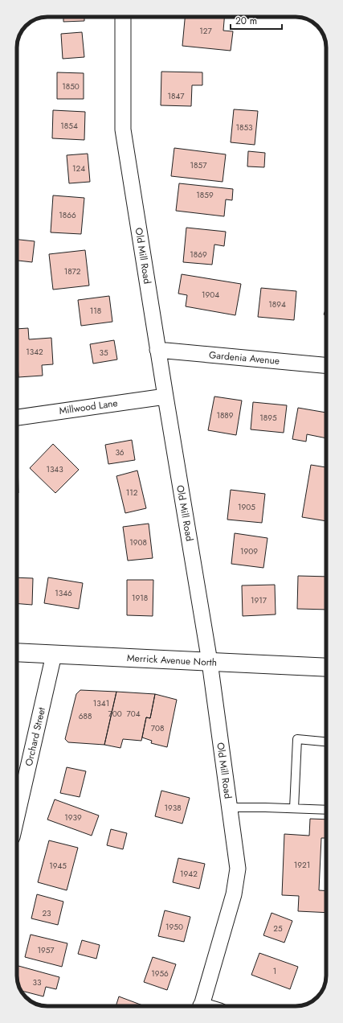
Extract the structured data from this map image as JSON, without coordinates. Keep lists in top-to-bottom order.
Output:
{
  "streets": {
    "main road": ["Merrick Avenue North"],
    "street": [
      "Old Mill Road",
      "Gardenia Avenue",
      "Millwood Lane",
      "Orchard Street"
    ]
  },
  "crossings": [
    ["Old Mill Road", "Gardenia Avenue"],
    ["Old Mill Road", "Millwood Lane"],
    ["Old Mill Road", "Merrick Avenue North"],
    ["Merrick Avenue North", "Orchard Street"]
  ],
  "house_numbers": [
    "127",
    "1850",
    "1847",
    "1854",
    "1853",
    "1857",
    "124",
    "1859",
    "1866",
    "1869",
    "1872",
    "1904",
    "1894",
    "118",
    "1342",
    "35",
    "1889",
    "1895",
    "36",
    "1343",
    "112",
    "1905",
    "1908",
    "1909",
    "1346",
    "1918",
    "1917",
    "1341",
    "700",
    "704",
    "688",
    "708",
    "1938",
    "1939",
    "1921",
    "1945",
    "1942",
    "23",
    "1950",
    "25",
    "1957",
    "1",
    "1956",
    "33"
  ],
  "scale_bar": "20 m"
}
